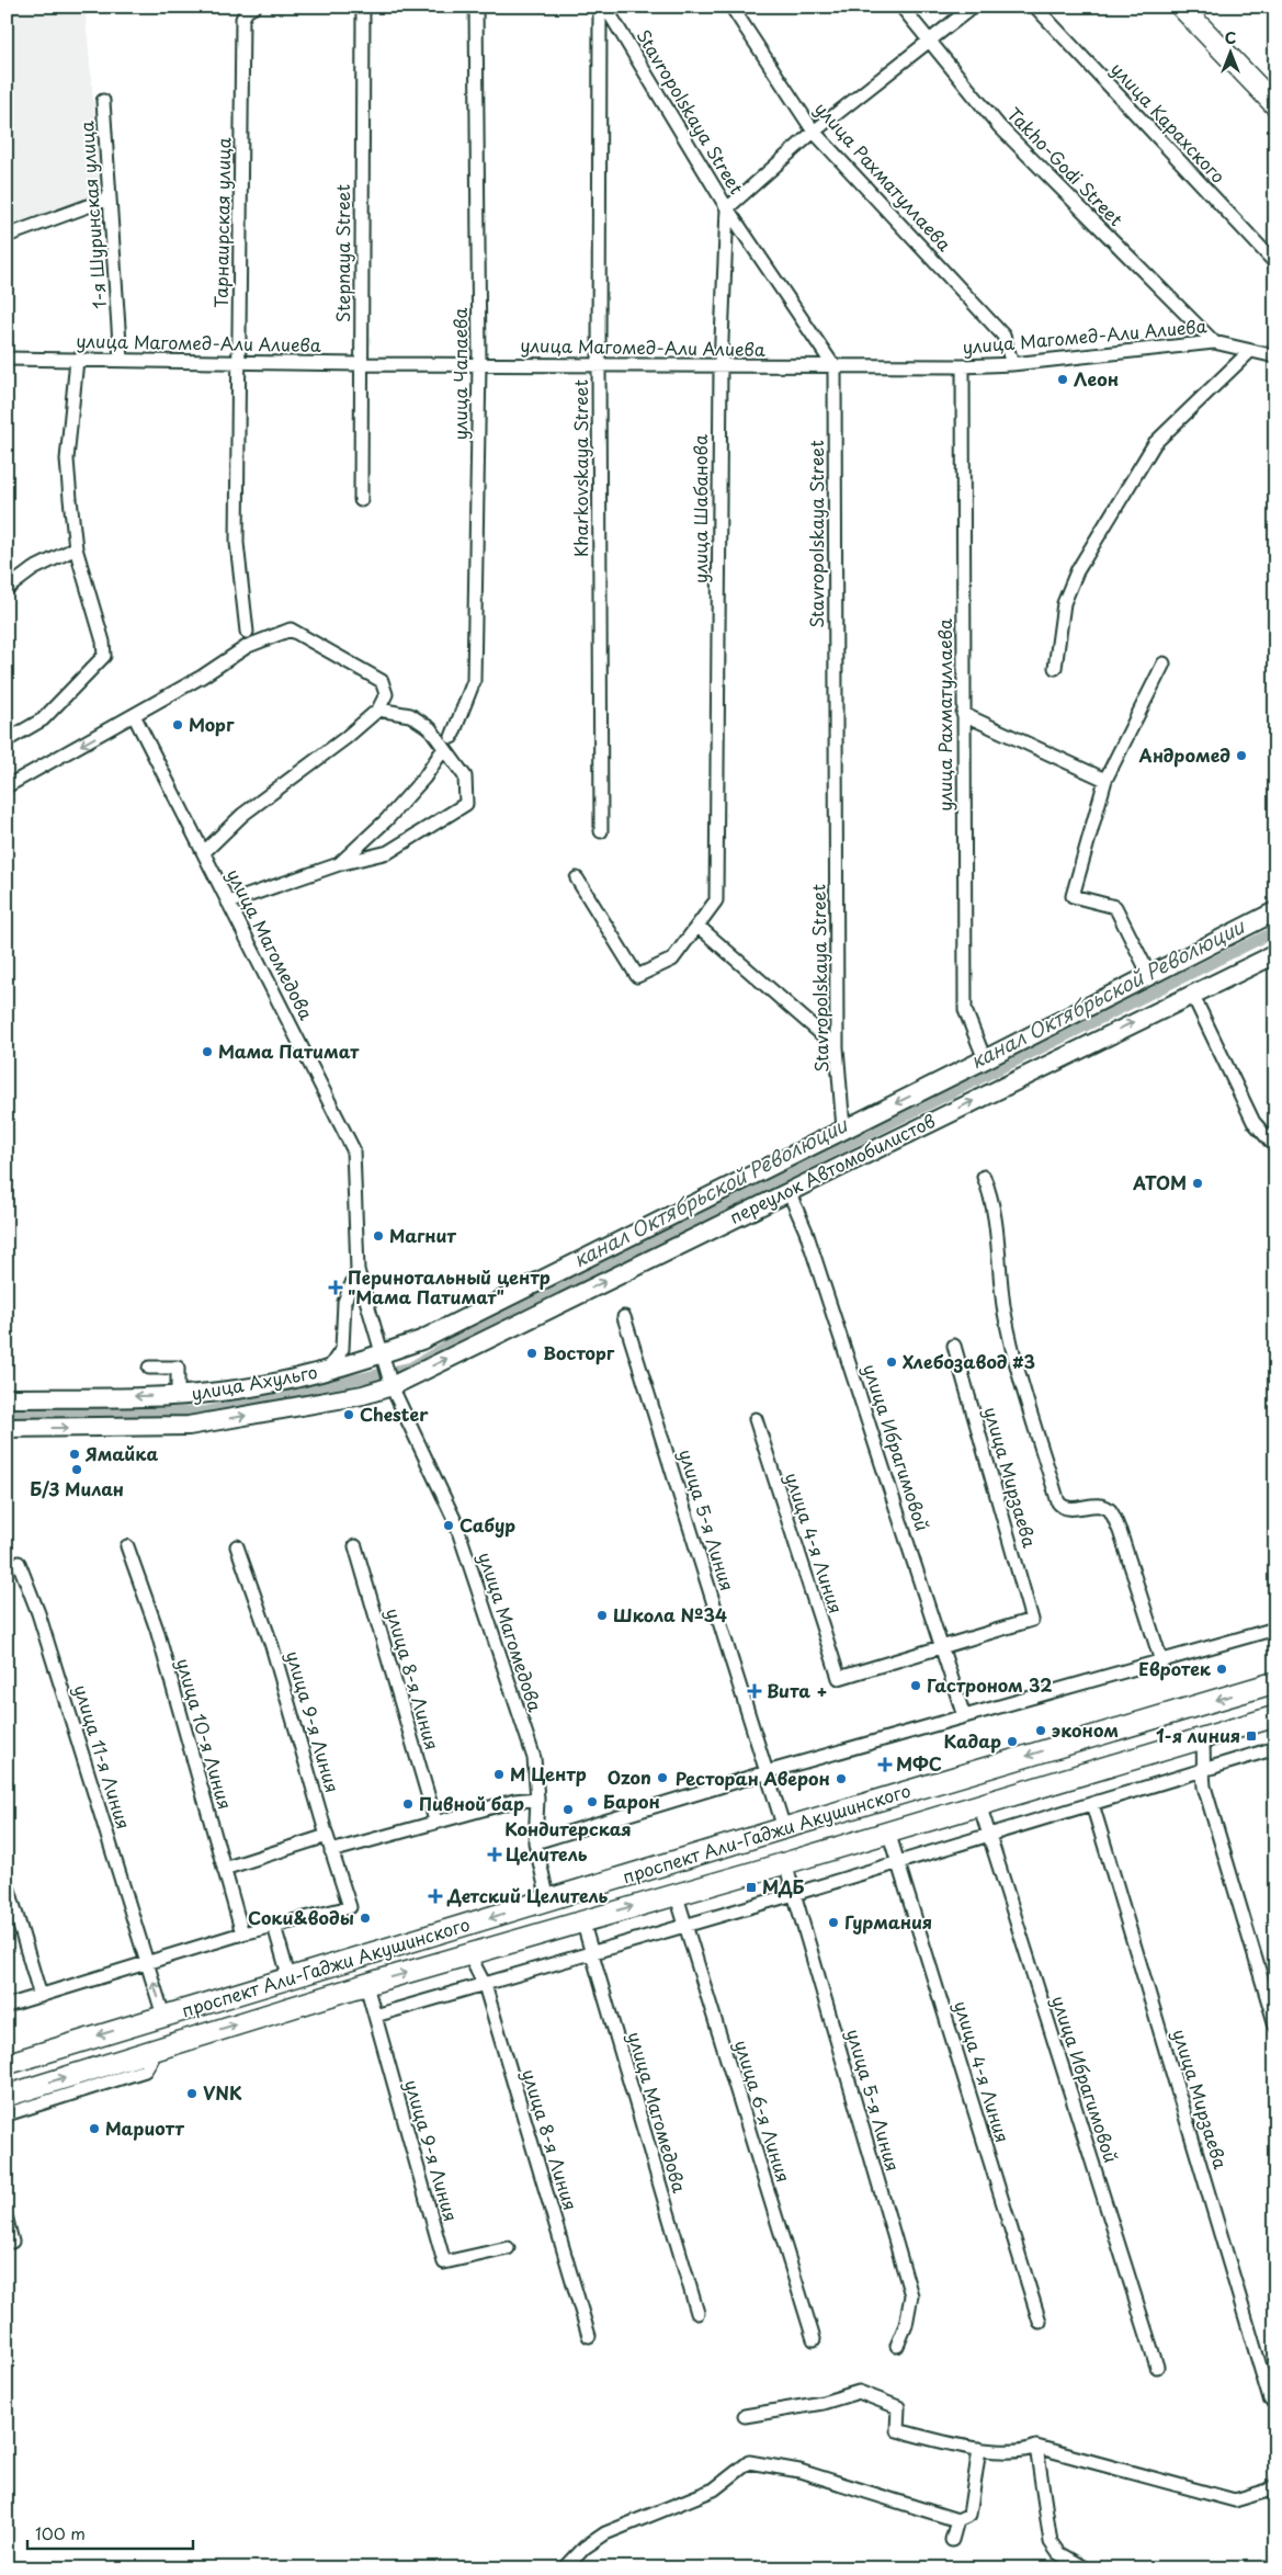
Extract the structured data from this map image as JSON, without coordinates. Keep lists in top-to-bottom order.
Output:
{
  "streets": {
    "main road": ["переулок Автомобилистов", "улица Ахульго", "проспект Али-Гаджи Акушинского"],
    "street": [
      "Stavropolskaya Street",
      "улица Карахского",
      "Takho-Godi Street",
      "улица Рахматуллаева",
      "1-я Шуринская улица",
      "Тарнаирская улица",
      "Stepnaya Street",
      "улица Магомед-Али Алиева",
      "улица Чапаева",
      "Kharkovskaya Street",
      "улица Шабанова",
      "улица Магомедова",
      "улица Ибрагимовой",
      "улица Мирзаева",
      "улица 5-я Линия",
      "улица 4-я Линия",
      "улица 8-я Линия",
      "улица 9-я Линия",
      "улица 10-я Линия",
      "улица 11-я Линия",
      "улица 6-я Линия"
    ]
  },
  "crossings": [
    ["Stavropolskaya Street", "улица Магомед-Али Алиева"],
    ["Stavropolskaya Street", "улица Шабанова"],
    ["Takho-Godi Street", "улица Магомед-Али Алиева"],
    ["улица Рахматуллаева", "улица Магомед-Али Алиева"],
    ["1-я Шуринская улица", "улица Магомед-Али Алиева"],
    ["Тарнаирская улица", "улица Магомед-Али Алиева"],
    ["Stepnaya Street", "улица Магомед-Али Алиева"],
    ["улица Магомед-Али Алиева", "улица Чапаева"],
    ["улица Магомед-Али Алиева", "Kharkovskaya Street"],
    ["улица Магомед-Али Алиева", "улица Шабанова"],
    ["улица Магомедова", "переулок Автомобилистов"],
    ["улица Магомедова", "улица Ахульго"],
    ["улица Магомедова", "проспект Али-Гаджи Акушинского"],
    ["переулок Автомобилистов", "улица Ибрагимовой"],
    ["улица Ибрагимовой", "улица Мирзаева"],
    ["улица Ибрагимовой", "улица 4-я Линия"],
    ["улица Ибрагимовой", "проспект Али-Гаджи Акушинского"],
    ["улица Мирзаева", "улица 4-я Линия"],
    ["улица 5-я Линия", "проспект Али-Гаджи Акушинского"],
    ["улица 4-я Линия", "проспект Али-Гаджи Акушинского"],
    ["улица 8-я Линия", "проспект Али-Гаджи Акушинского"],
    ["улица 9-я Линия", "проспект Али-Гаджи Акушинского"],
    ["улица 11-я Линия", "проспект Али-Гаджи Акушинского"],
    ["проспект Али-Гаджи Акушинского", "улица 6-я Линия"]
  ],
  "one_way": ["улица Ахульго"],
  "water": ["канал Октябрьской Революции"],
  "places": {
    "other": [
      "Леон",
      "Морг",
      "Андромед",
      "Мама Патимат",
      "АТОМ",
      "Магнит",
      "Восторг",
      "Хлебозавод #3",
      "Chester",
      "Ямайка",
      "Б/З Милан",
      "Сабур",
      "Школа №34",
      "Евротек",
      "Гастроном 32",
      "эконом",
      "Кадар",
      "М Центр",
      "Ozon",
      "Ресторан Аверон",
      "Барон",
      "Пивной бар",
      "Кондитерская",
      "Соки&воды",
      "Гурмания",
      "VNK",
      "Мариотт"
    ],
    "health": [
      "Перинотальный центр \"Мама Патимат\"",
      "Вита +",
      "МФС",
      "Целитель",
      "Детский Целитель"
    ],
    "transit": ["1-я линия", "МДБ"]
  },
  "scale_bar": "100 m",
  "north": "top"
}
